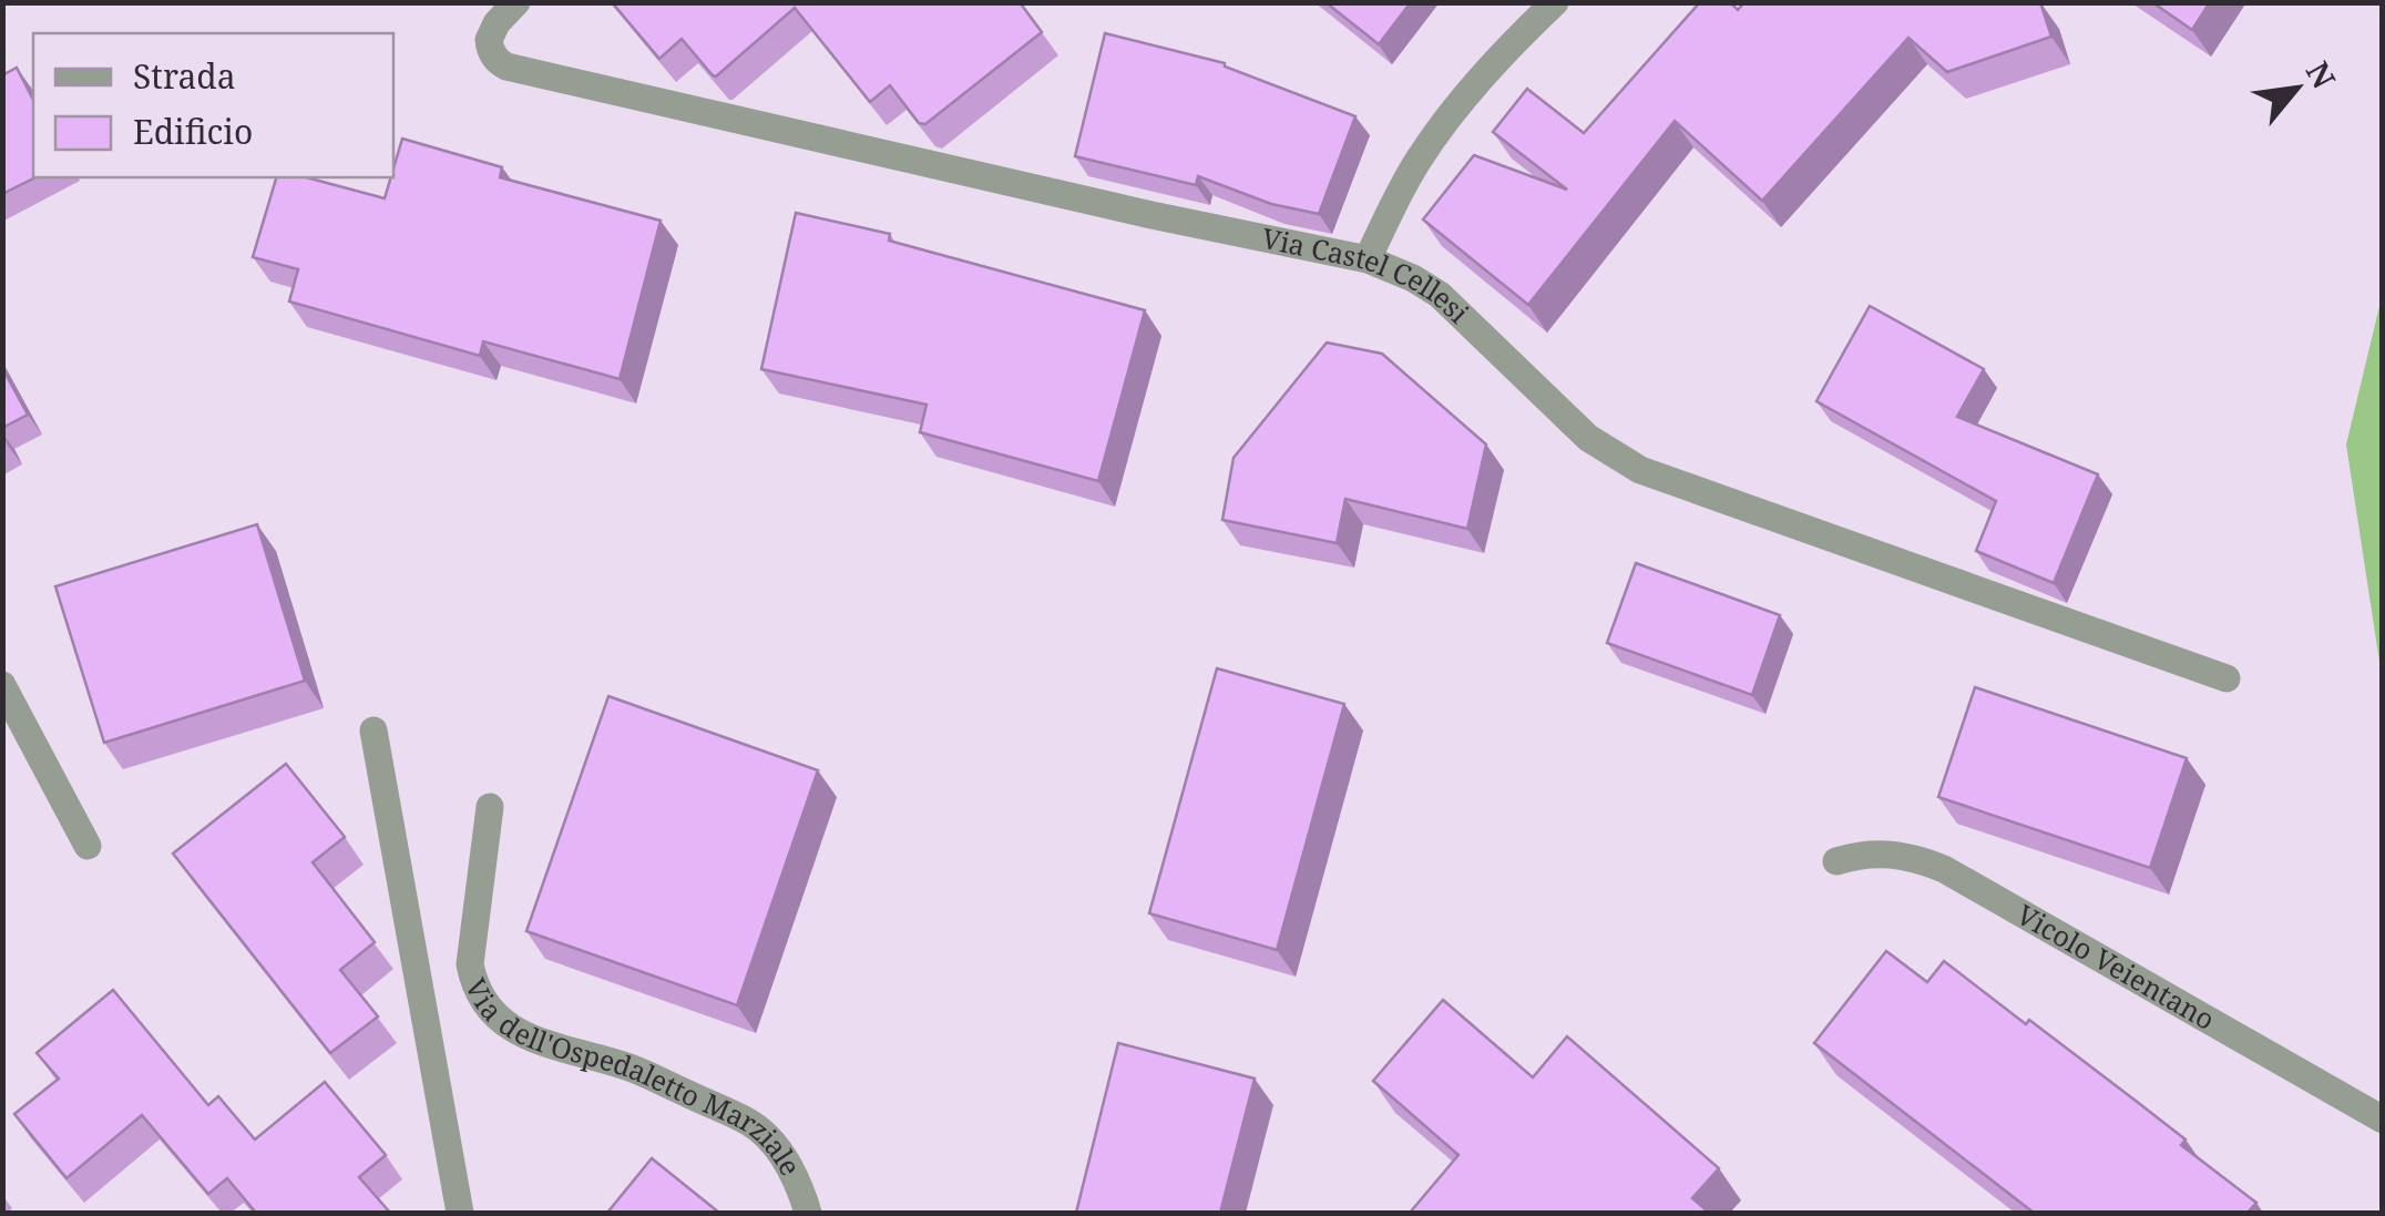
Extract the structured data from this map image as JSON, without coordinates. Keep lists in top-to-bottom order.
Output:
{
  "streets": {
    "street": ["Via Castel Cellesi", "Vicolo Veientano", "Via dell'Ospedaletto Marziale"]
  },
  "legend": ["Strada", "Edificio"],
  "north": "top right"
}
